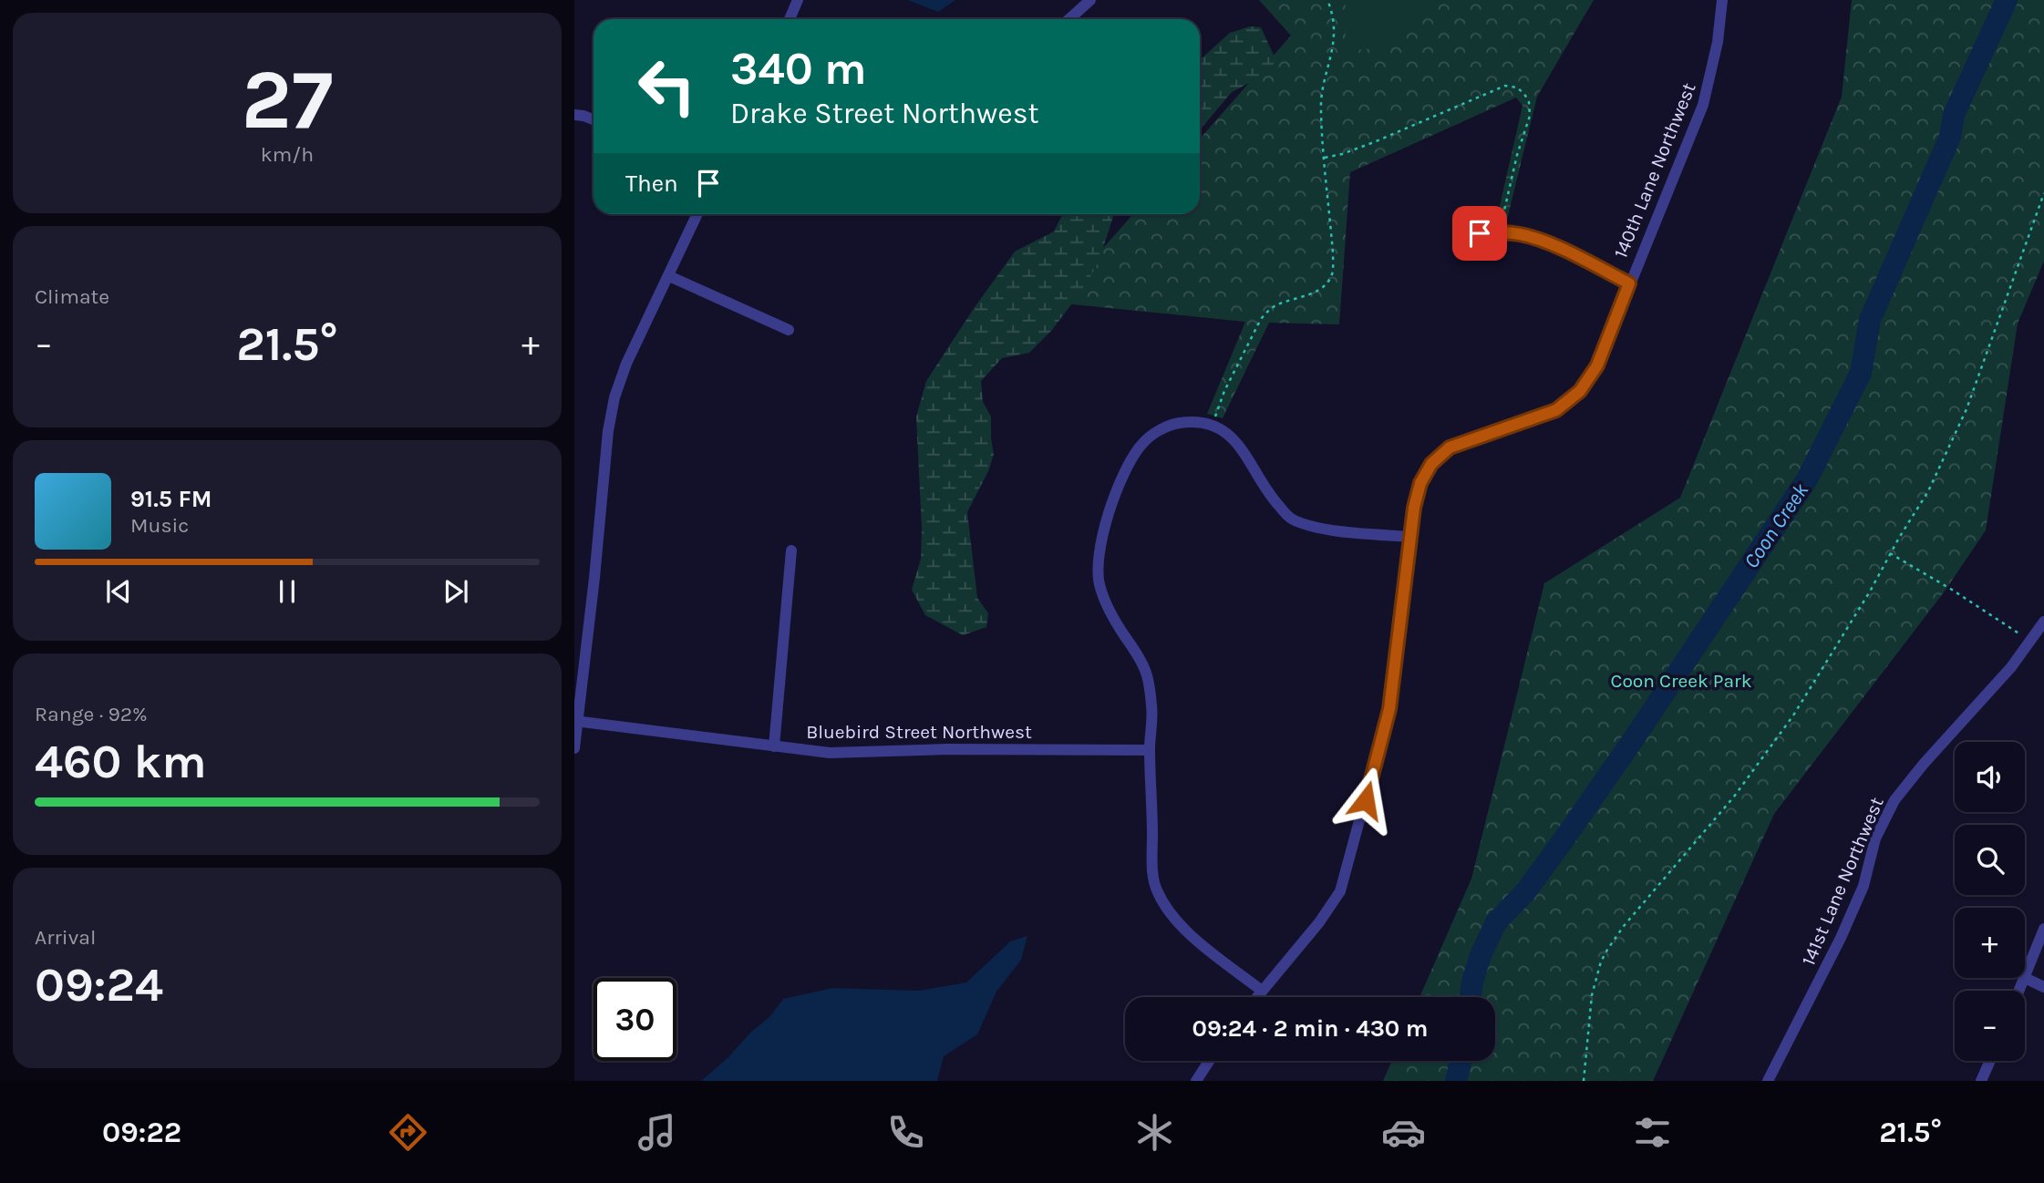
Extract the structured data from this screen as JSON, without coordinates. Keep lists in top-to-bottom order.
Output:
{
  "streets": {
    "street": ["140th Lane Northwest", "Bluebird Street Northwest", "141st Lane Northwest"]
  },
  "water": ["Coon Creek"],
  "parks": ["Coon Creek Park"],
  "page": {
    "tile": [
      ["27", "km/h"],
      "Climate",
      ["Range · 92%", "460 km"],
      ["Arrival", "09:24"]
    ],
    "turn": ["340 m", "Drake Street Northwest"],
    "then": "Then",
    "heat": ["−", "21.5°", "+"],
    "song": ["91.5 FM", "Music"],
    "map_buttons": ["+", "−"],
    "limit": "30",
    "trip": "09:24 · 2 min · 430 m",
    "tabs": ["09:22", "21.5°"]
  }
}
